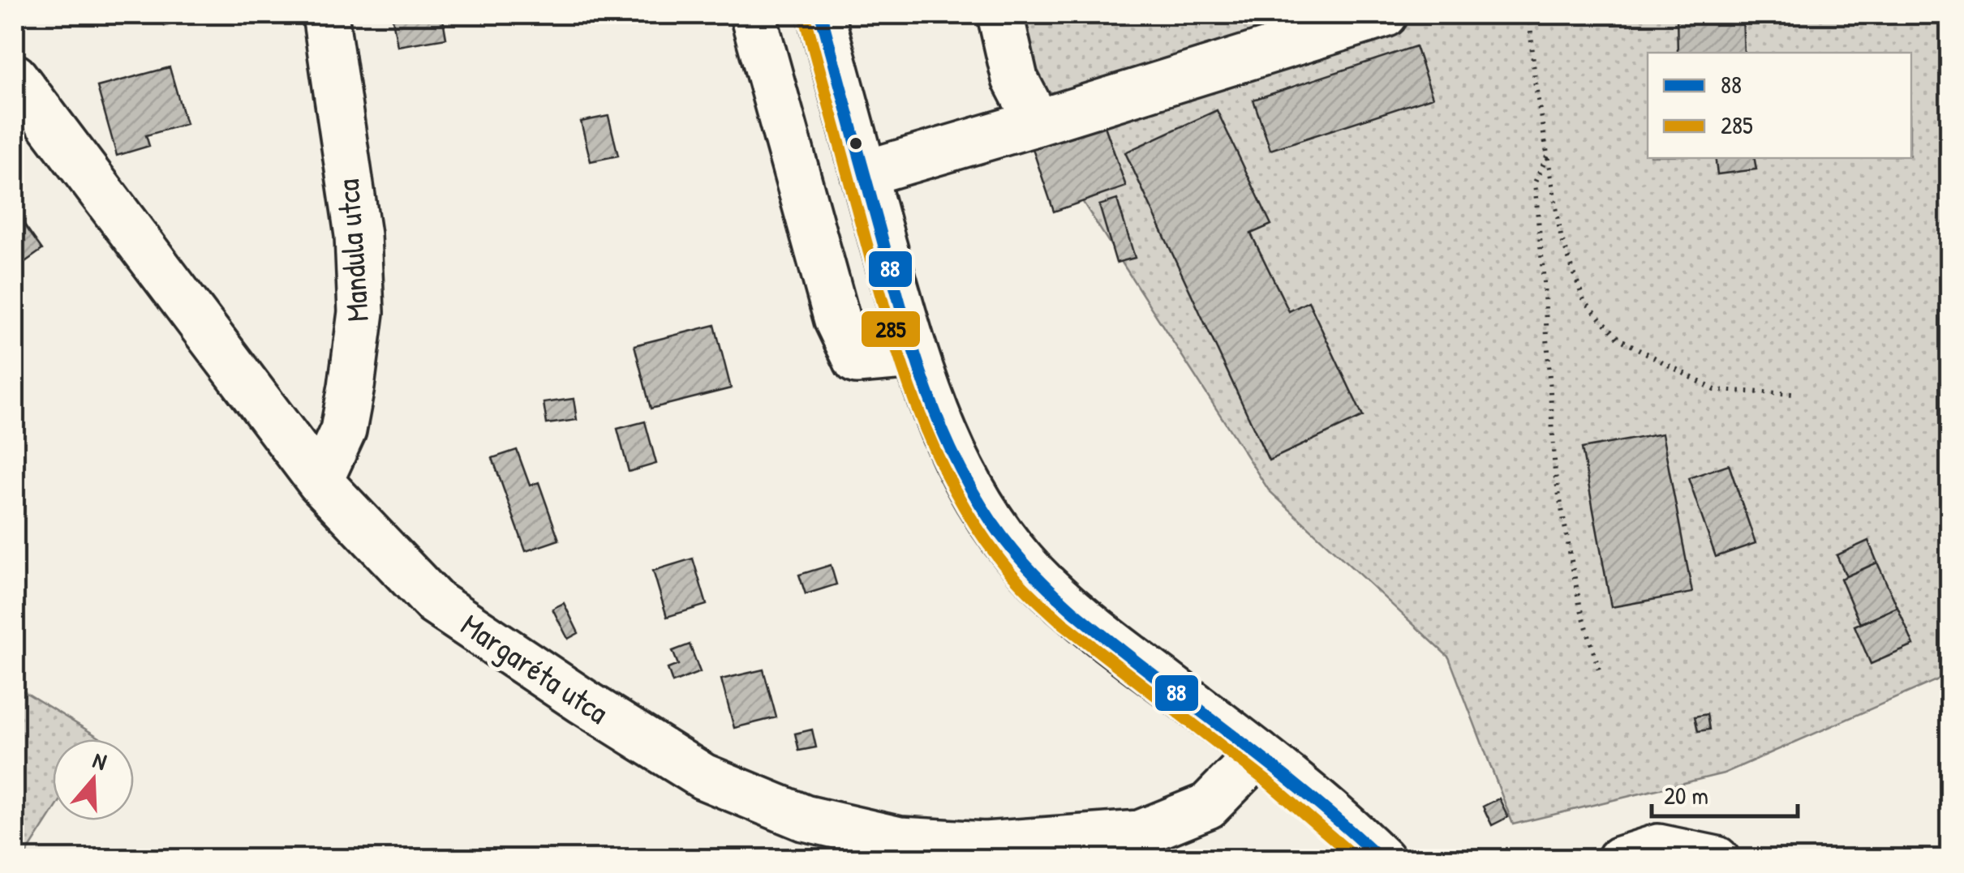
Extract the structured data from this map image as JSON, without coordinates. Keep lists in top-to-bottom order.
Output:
{
  "streets": {
    "street": ["Mandula utca", "Margaréta utca"]
  },
  "crossings": [
    ["Mandula utca", "Margaréta utca"]
  ],
  "lines": ["transit line 88", "transit line 285"],
  "legend": ["88", "285"],
  "scale_bar": "20 m",
  "north": "top"
}
